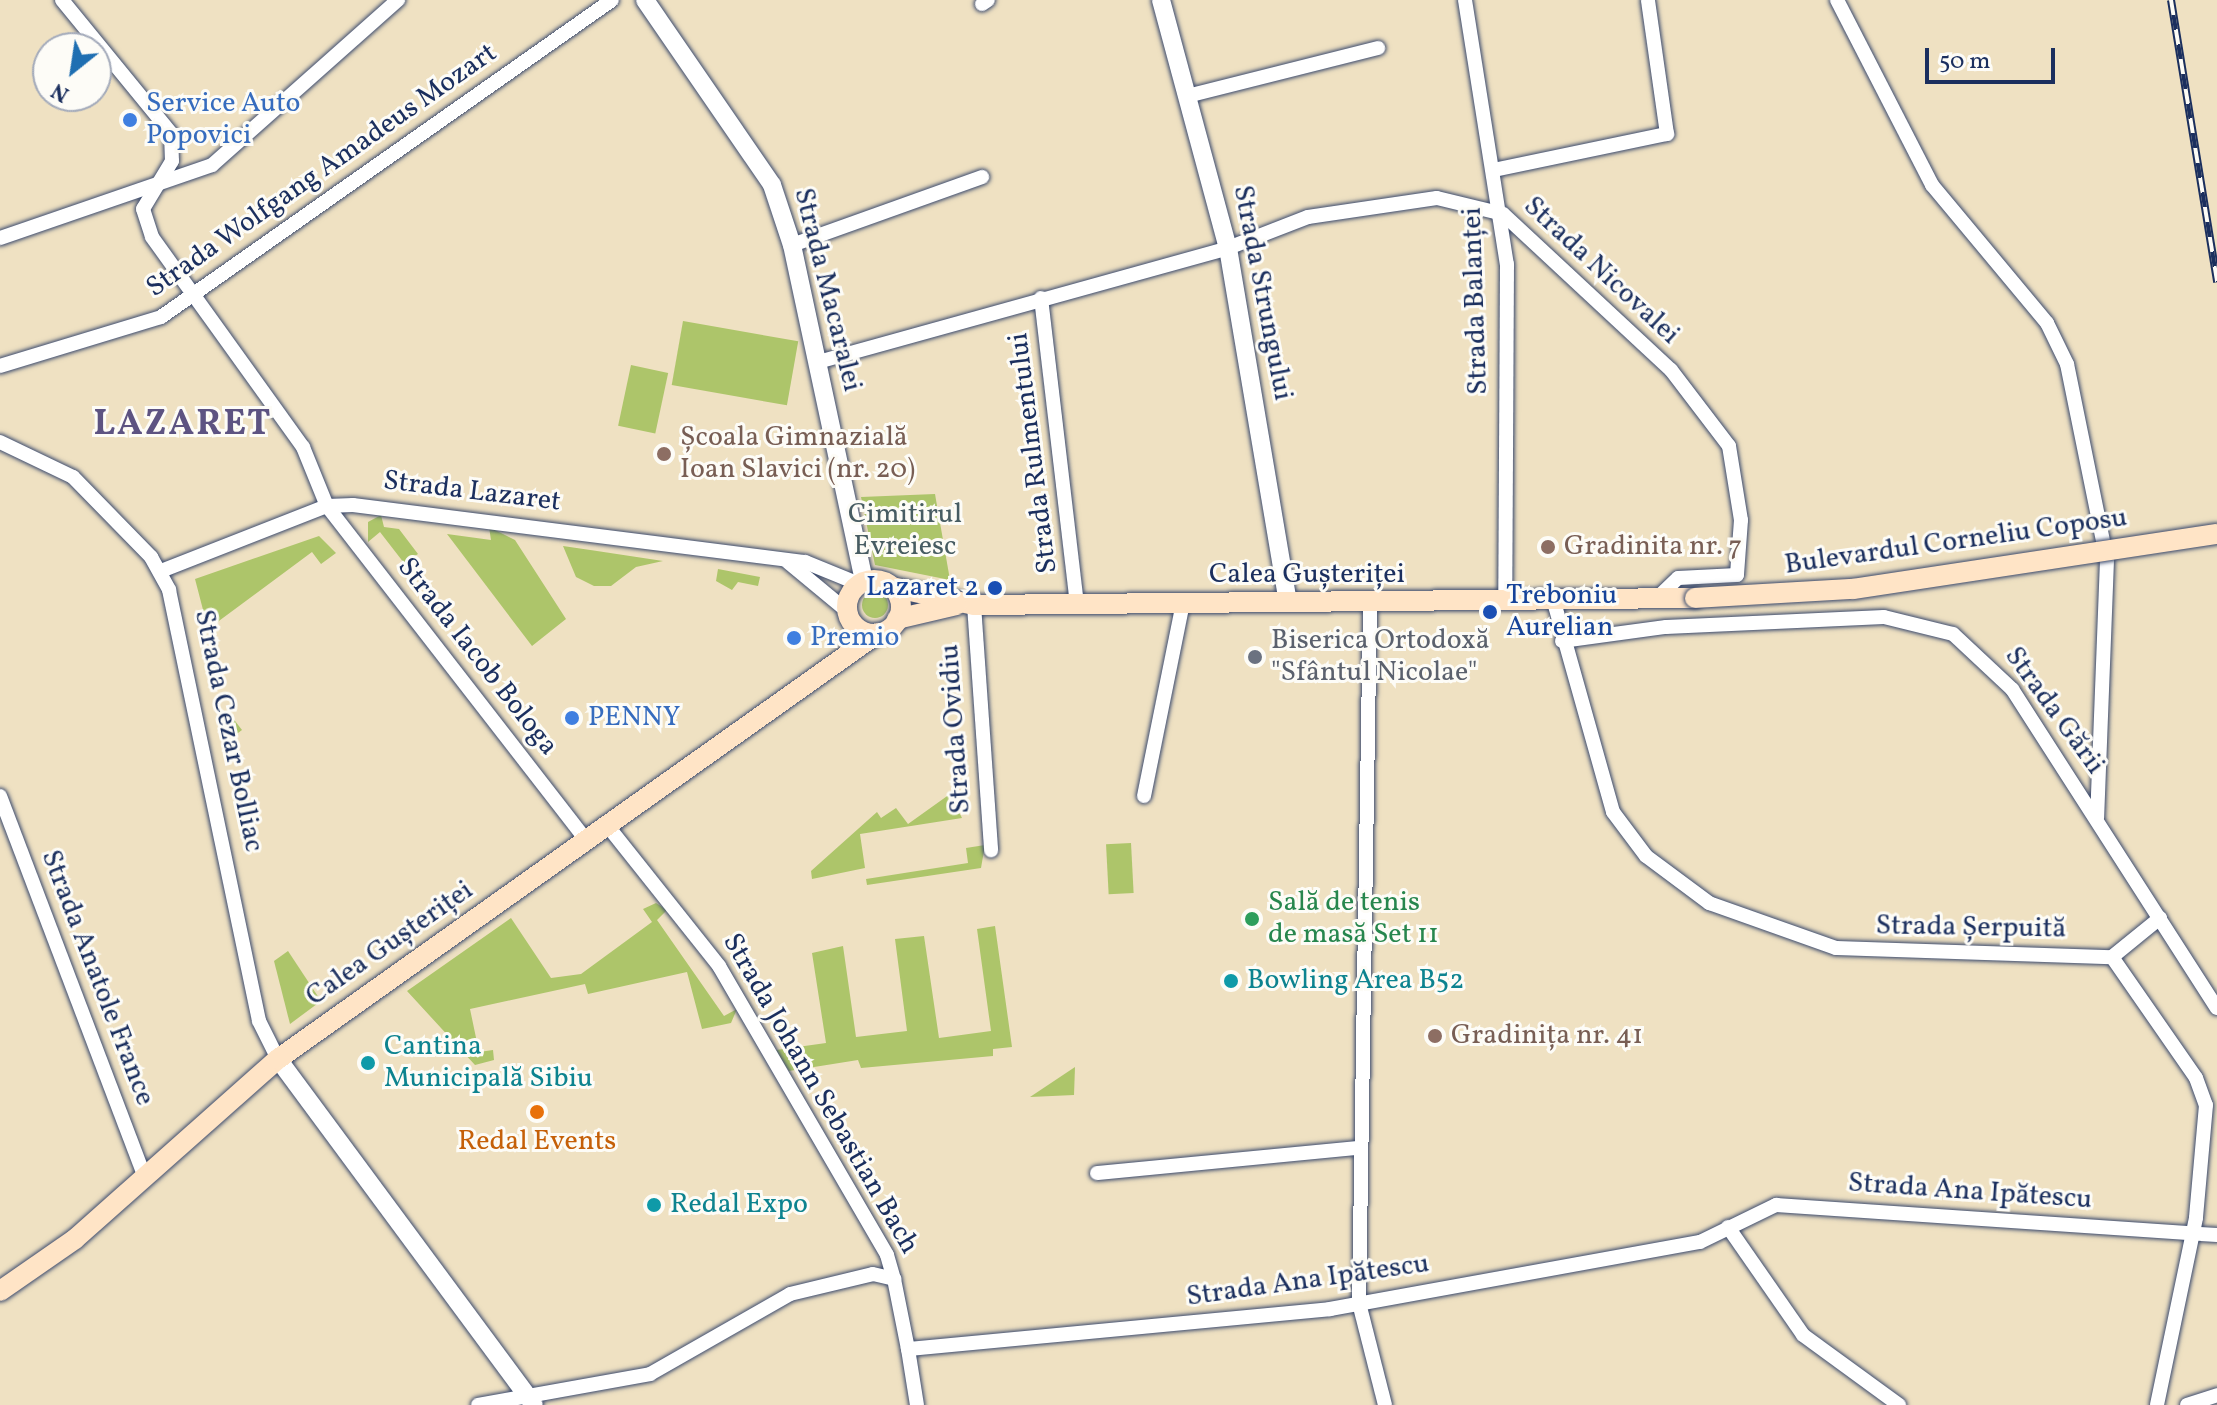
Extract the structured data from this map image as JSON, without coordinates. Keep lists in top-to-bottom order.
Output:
{
  "streets": {
    "main road": ["Bulevardul Corneliu Coposu", "Calea Gușteriței"],
    "street": [
      "Strada Wolfgang Amadeus Mozart",
      "Strada Nicovalei",
      "Strada Macaralei",
      "Strada Strungului",
      "Strada Balanței",
      "Strada Rulmentului",
      "Strada Lazaret",
      "Strada Iacob Bologa",
      "Strada Gării",
      "Strada Ovidiu",
      "Strada Cezar Bolliac",
      "Strada Șerpuită",
      "Strada Anatole France",
      "Strada Johann Sebastian Bach",
      "Strada Ana Ipătescu"
    ]
  },
  "crossings": [
    ["Strada Wolfgang Amadeus Mozart", "Strada Iacob Bologa"],
    ["Strada Nicovalei", "Strada Macaralei"],
    ["Strada Nicovalei", "Strada Strungului"],
    ["Strada Nicovalei", "Strada Balanței"],
    ["Strada Nicovalei", "Strada Rulmentului"],
    ["Strada Nicovalei", "Bulevardul Corneliu Coposu"],
    ["Strada Nicovalei", "Calea Gușteriței"],
    ["Strada Macaralei", "Strada Lazaret"],
    ["Strada Macaralei", "Calea Gușteriței"],
    ["Strada Strungului", "Calea Gușteriței"],
    ["Strada Balanței", "Calea Gușteriței"],
    ["Strada Rulmentului", "Calea Gușteriței"],
    ["Strada Lazaret", "Calea Gușteriței"],
    ["Strada Lazaret", "Strada Iacob Bologa"],
    ["Strada Lazaret", "Strada Cezar Bolliac"],
    ["Bulevardul Corneliu Coposu", "Calea Gușteriței"],
    ["Calea Gușteriței", "Strada Iacob Bologa"],
    ["Calea Gușteriței", "Strada Ovidiu"],
    ["Calea Gușteriței", "Strada Cezar Bolliac"],
    ["Calea Gușteriței", "Strada Șerpuită"],
    ["Calea Gușteriței", "Strada Anatole France"],
    ["Calea Gușteriței", "Strada Johann Sebastian Bach"],
    ["Strada Gării", "Strada Șerpuită"]
  ],
  "districts": ["LAZARET"],
  "parks": ["Cimitirul Evreiesc"],
  "places": [
    "Service Auto Popovici",
    "Școala Gimnazială Ioan Slavici (nr. 20)",
    "Gradinita nr. 7",
    "Lazaret 2",
    "Treboniu Aurelian",
    "Premio",
    "Biserica Ortodoxă \"Sfântul Nicolae\"",
    "PENNY",
    "Sală de tenis de masă Set 11",
    "Bowling Area B52",
    "Gradinița nr. 41",
    "Cantina Municipală Sibiu",
    "Redal Events",
    "Redal Expo"
  ],
  "scale_bar": "50 m",
  "north": "bottom left"
}
